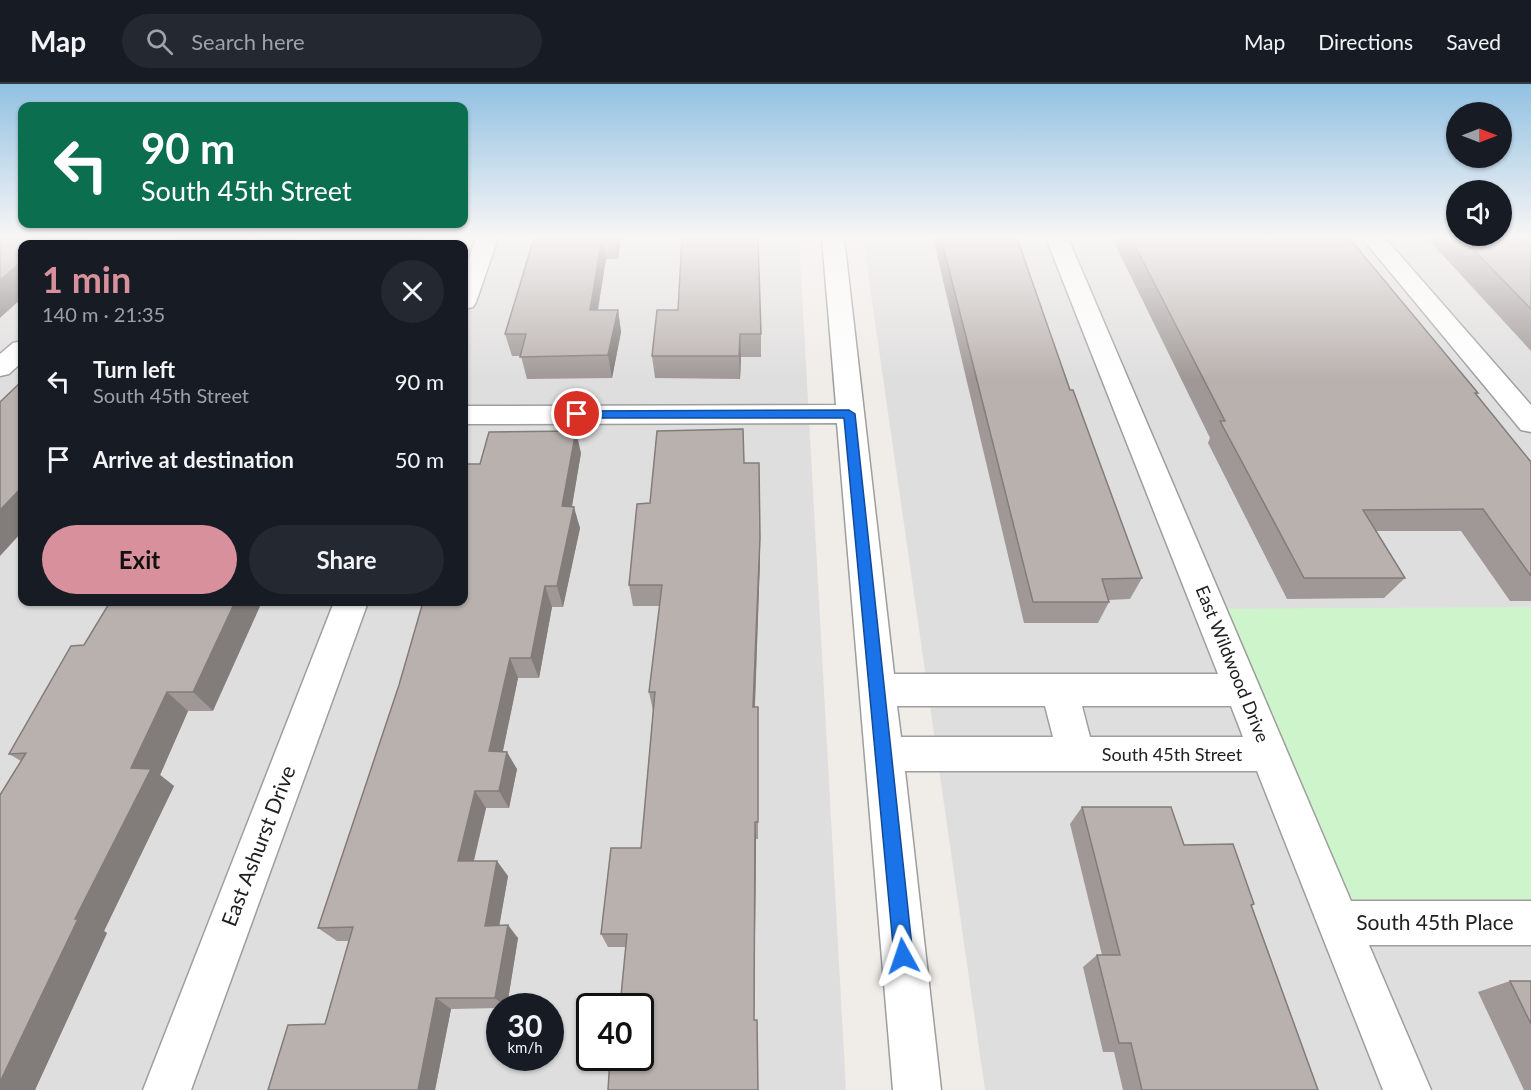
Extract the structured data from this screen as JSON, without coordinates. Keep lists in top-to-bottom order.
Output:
{
  "streets": {
    "street": [
      "East Wildwood Drive",
      "South 45th Street",
      "East Ashurst Drive",
      "South 45th Place"
    ]
  },
  "crossings": [
    ["East Wildwood Drive", "South 45th Street"],
    ["East Wildwood Drive", "South 45th Place"]
  ],
  "north": "right",
  "page": {
    "header": "Map",
    "search": "Search here",
    "nav": ["Map", "Directions", "Saved"],
    "turn": ["90 m", "South 45th Street"],
    "heading": ["1 min", "140 m · 21:35"],
    "list": [
      {
        "name": "Turn left",
        "note": "South 45th Street",
        "value": "90 m"
      },
      {
        "name": "Arrive at destination",
        "value": "50 m"
      }
    ],
    "buttons": ["Exit", "Share"],
    "speed": "30 km/h",
    "limit": "40"
  }
}
